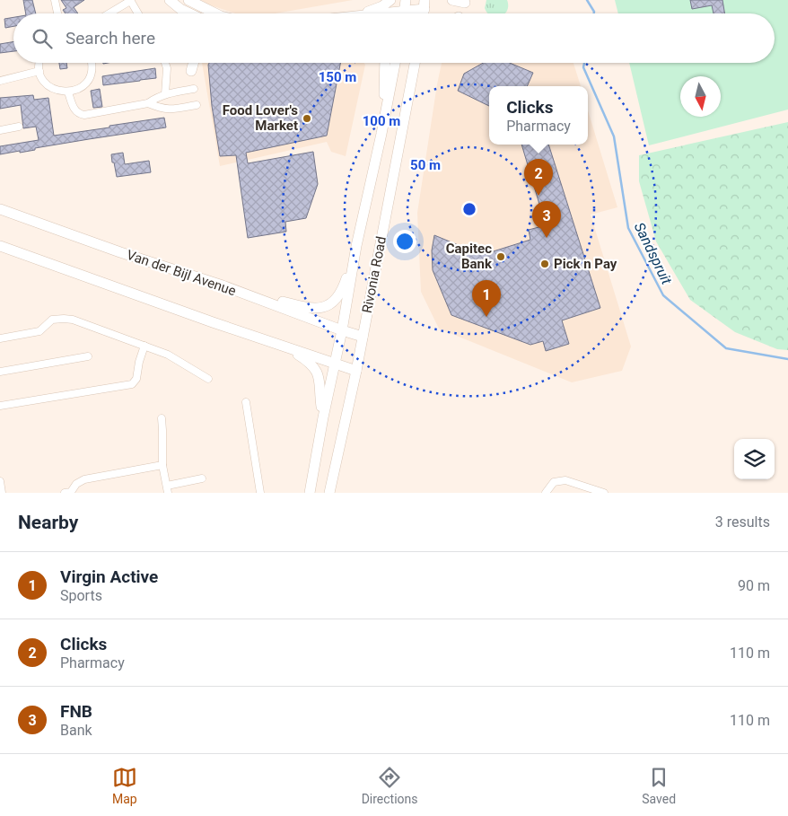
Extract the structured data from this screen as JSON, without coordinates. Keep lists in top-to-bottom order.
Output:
{
  "streets": {
    "main road": ["Van der Bijl Avenue", "Rivonia Road"]
  },
  "crossings": [
    ["Van der Bijl Avenue", "Rivonia Road"]
  ],
  "water": ["Sandspruit"],
  "places": ["Food Lover's Market", "Capitec Bank", "Pick n Pay"],
  "north": "bottom",
  "page": {
    "search": "Search here",
    "popup": ["Clicks", "Pharmacy"],
    "pins": ["2", "3", "1"],
    "heading": ["Nearby", "3 results"],
    "list": [
      {
        "mark": "1",
        "name": "Virgin Active",
        "note": "Sports",
        "value": "90 m"
      },
      {
        "mark": "2",
        "name": "Clicks",
        "note": "Pharmacy",
        "value": "110 m"
      },
      {
        "mark": "3",
        "name": "FNB",
        "note": "Bank",
        "value": "110 m"
      }
    ],
    "nav": ["Map", "Directions", "Saved"]
  },
  "rings": ["150 m", "100 m", "50 m"]
}
